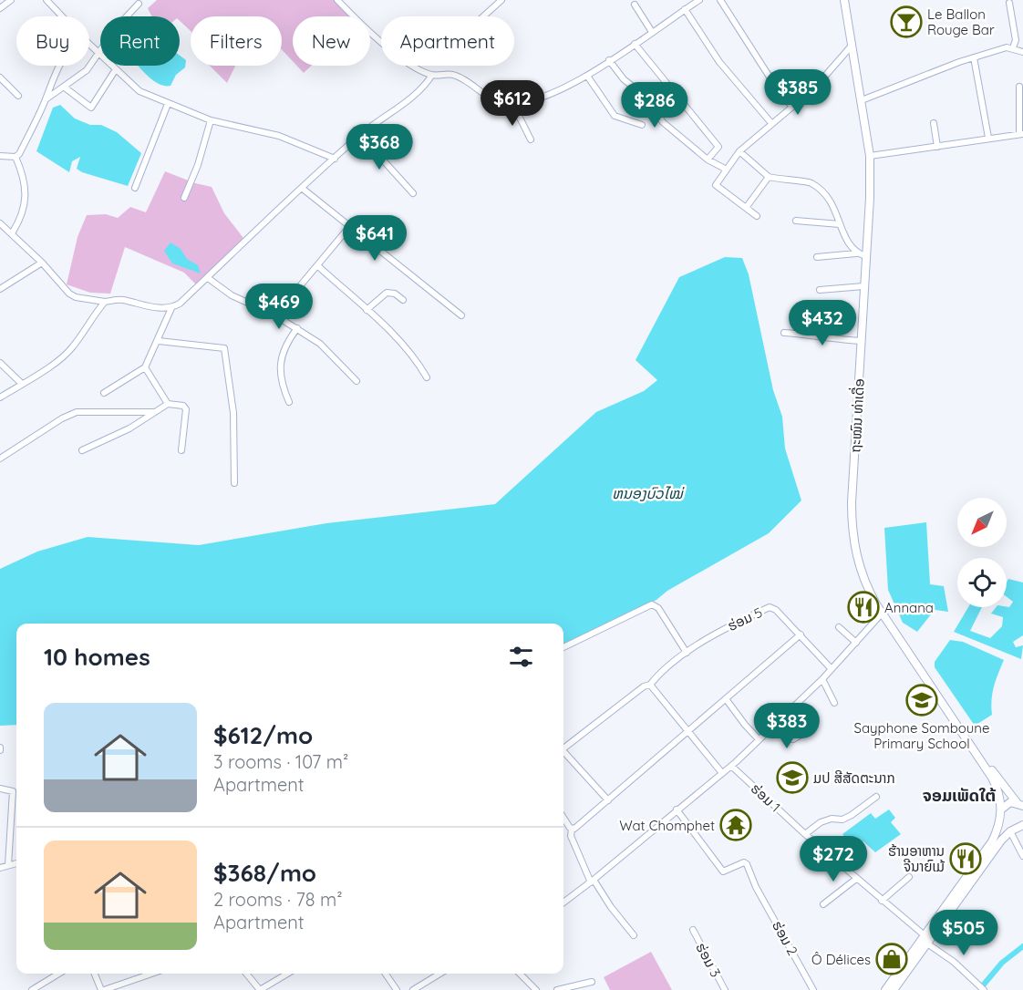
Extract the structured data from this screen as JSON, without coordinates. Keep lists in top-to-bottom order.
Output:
{
  "streets": {
    "main road": ["ຖະໝົນ ທ່າເດື່ອ"],
    "street": [
      "ຮ່ອມ 5",
      "ຮ່ອມ 1",
      "ຮ່ອມ 2",
      "ຮ່ອມ 3"
    ]
  },
  "districts": ["ຈອມເພັດໃຕ້"],
  "water": ["ຫນອງບົວໄໝ່"],
  "places": {
    "bar": ["Le Ballon Rouge Bar"],
    "restaurant": ["Annana", "ຮ້ານອາຫານ ຈີນາຍົເມ້"],
    "school or university": ["Sayphone Somboune Primary School", "ມປ ສີສັດຕະນາກ"],
    "temple": ["Wat Chomphet"],
    "shop": ["Ô Délices"]
  },
  "north": "bottom left",
  "page": {
    "chip": [
      "Buy",
      "Rent",
      "Filters",
      "New",
      "Apartment"
    ],
    "price": [
      "$385",
      "$612",
      "$286",
      "$368",
      "$641",
      "$469",
      "$432",
      "$383",
      "$272",
      "$505"
    ],
    "heading": "10 homes",
    "list": [
      {
        "name": "$612/mo",
        "note": "3 rooms · 107 m² · Apartment"
      },
      {
        "name": "$368/mo",
        "note": "2 rooms · 78 m² · Apartment"
      }
    ]
  }
}
